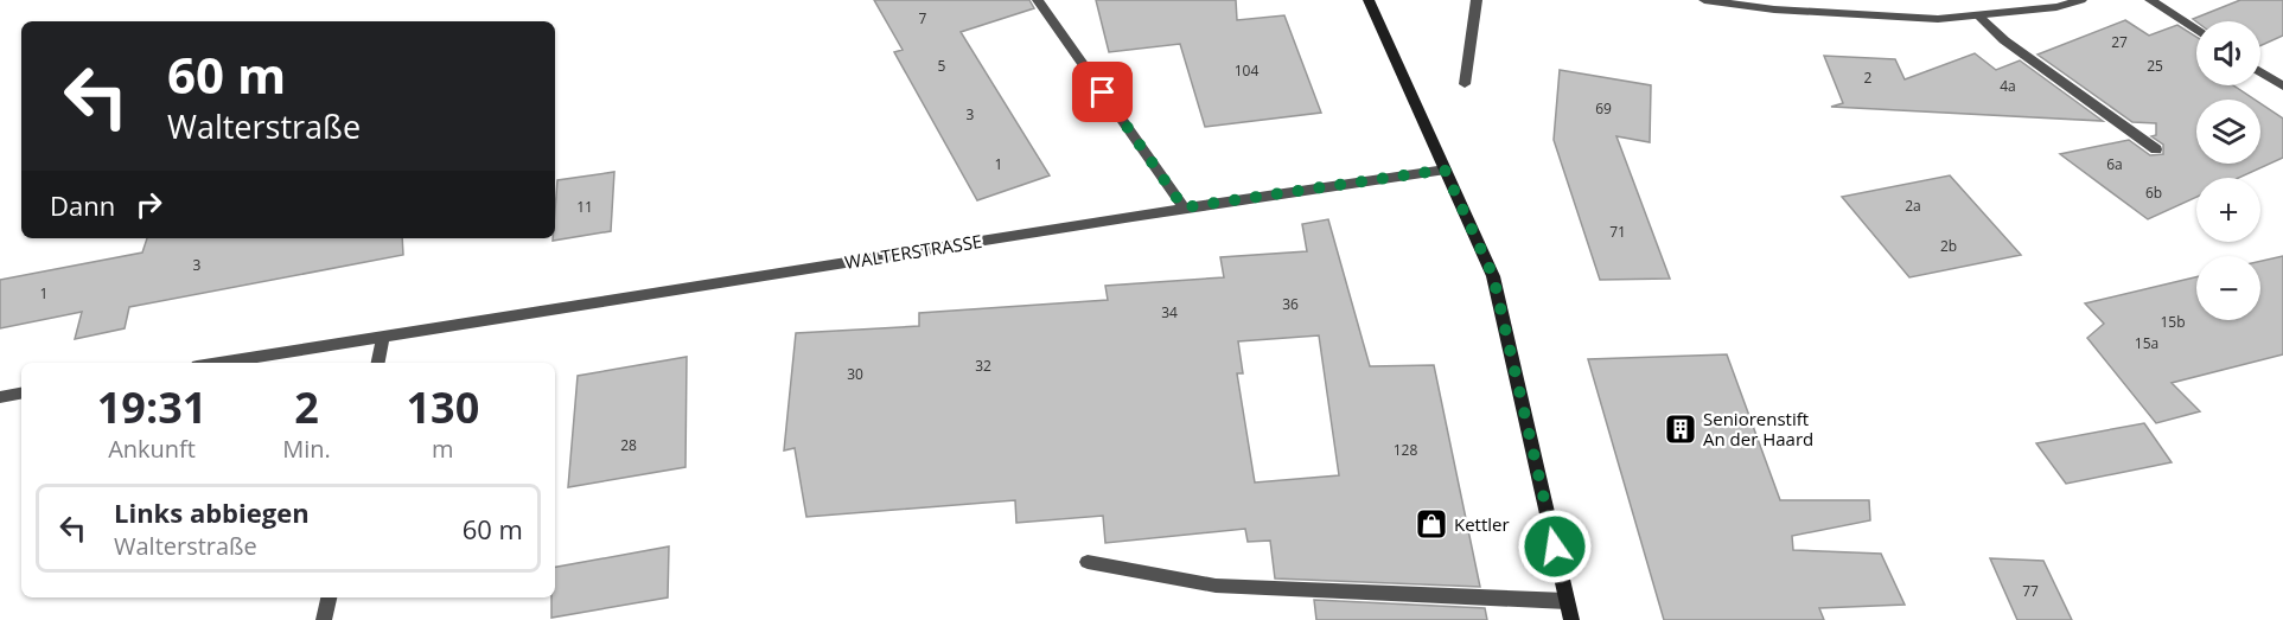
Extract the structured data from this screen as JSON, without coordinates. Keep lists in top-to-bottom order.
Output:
{
  "streets": {
    "street": ["WALTERSTRASSE"]
  },
  "places": {
    "building": ["Seniorenstift An der Haard"],
    "shop": ["Kettler"]
  },
  "house_numbers": [
    "7",
    "27",
    "5",
    "25",
    "104",
    "2",
    "4a",
    "69",
    "3",
    "1",
    "6a",
    "6b",
    "2a",
    "11",
    "71",
    "2b",
    "3",
    "1",
    "36",
    "34",
    "15b",
    "15a",
    "32",
    "30",
    "28",
    "128",
    "77"
  ],
  "page": {
    "map_buttons": ["+", "−"],
    "turn": ["60 m", "Walterstraße"],
    "then": "Dann",
    "eta": [
      "19:31",
      "Ankunft",
      "2",
      "Min.",
      "130",
      "m"
    ],
    "list": [
      {
        "name": "Links abbiegen",
        "note": "Walterstraße",
        "value": "60 m"
      }
    ]
  }
}
